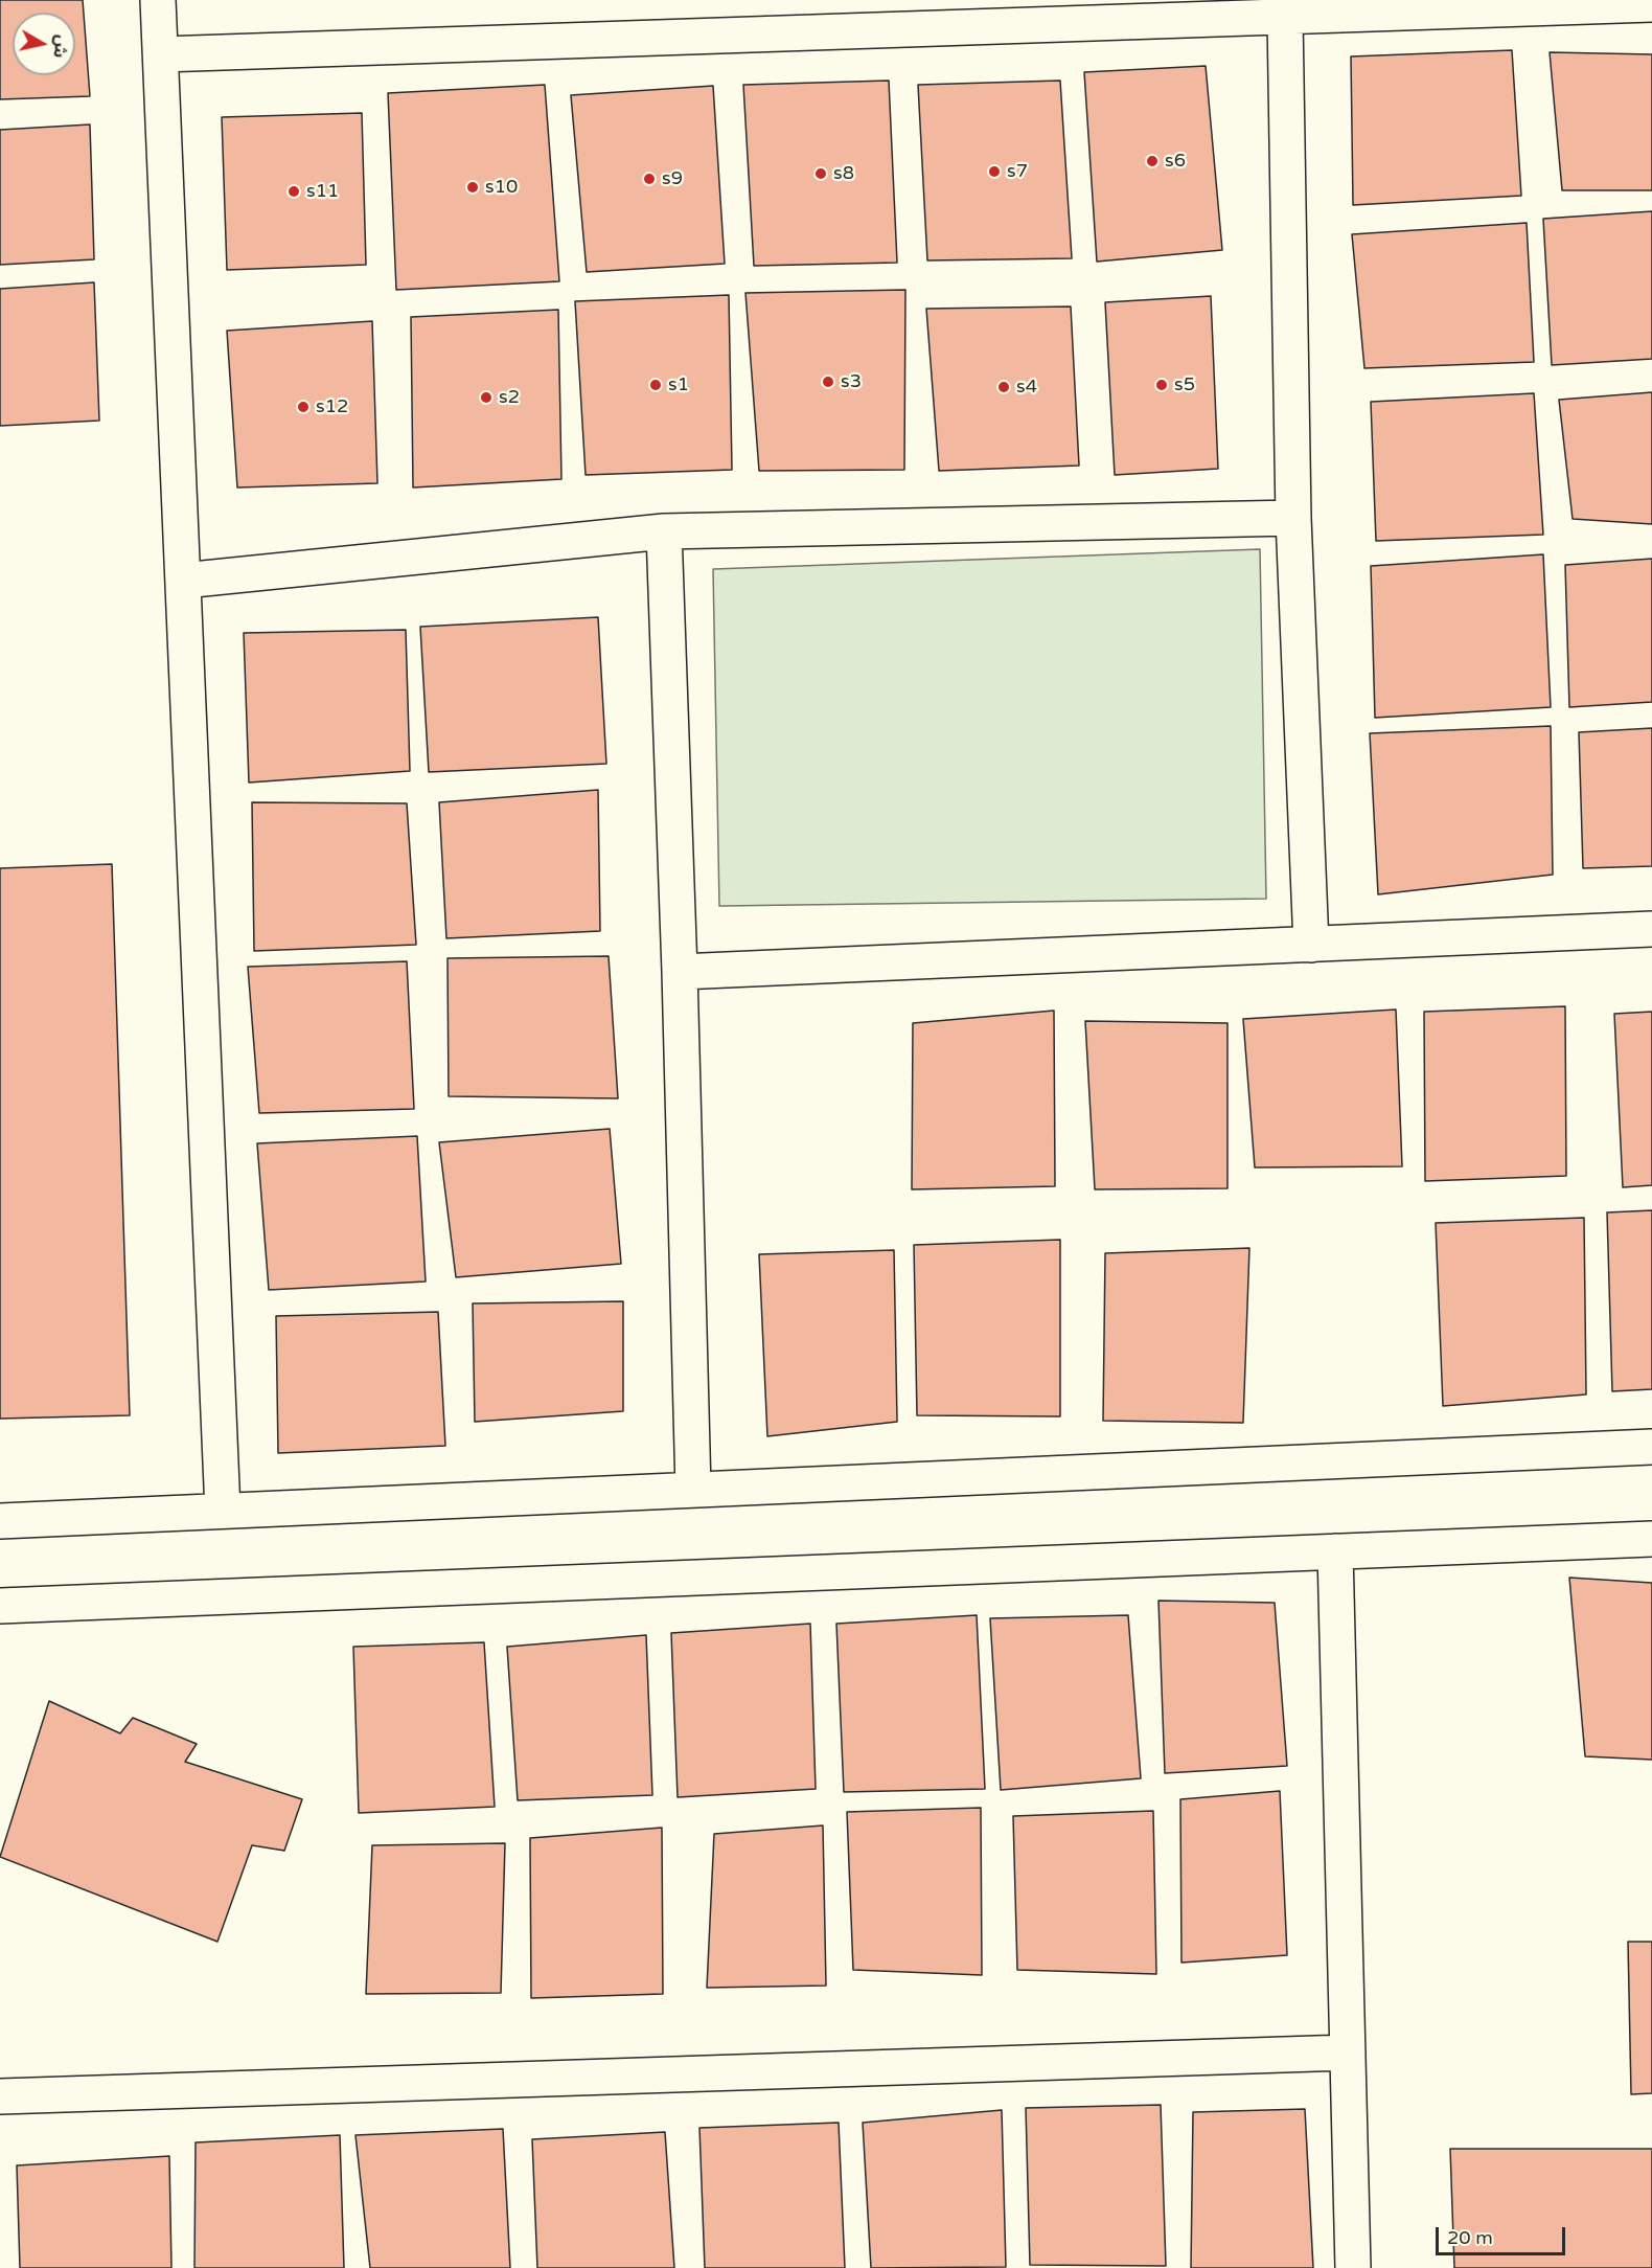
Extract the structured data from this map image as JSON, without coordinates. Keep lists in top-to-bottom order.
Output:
{
  "places": [
    "s6",
    "s7",
    "s8",
    "s9",
    "s10",
    "s11",
    "s3",
    "s1",
    "s5",
    "s4",
    "s2",
    "s12"
  ],
  "scale_bar": "20 m",
  "north": "right"
}
